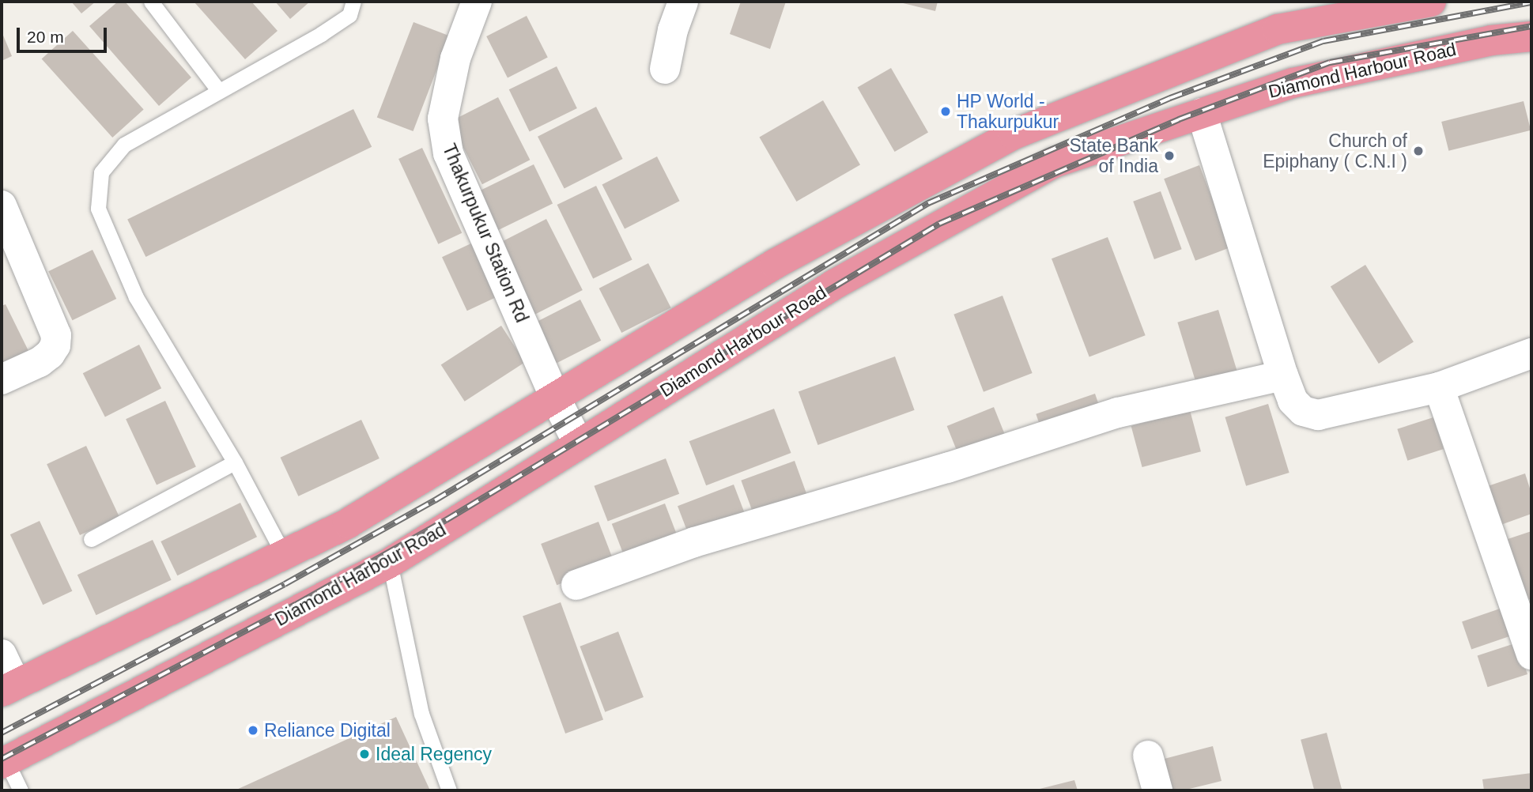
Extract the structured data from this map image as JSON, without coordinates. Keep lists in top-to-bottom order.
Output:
{
  "streets": {
    "highway": ["Diamond Harbour Road"],
    "street": ["Thakurpukur Station Rd"]
  },
  "crossings": [
    ["Diamond Harbour Road", "Thakurpukur Station Rd"]
  ],
  "places": [
    "HP World - Thakurpukur",
    "Church of Epiphany ( C.N.I )",
    "State Bank of India",
    "Reliance Digital",
    "Ideal Regency"
  ],
  "scale_bar": "20 m"
}
